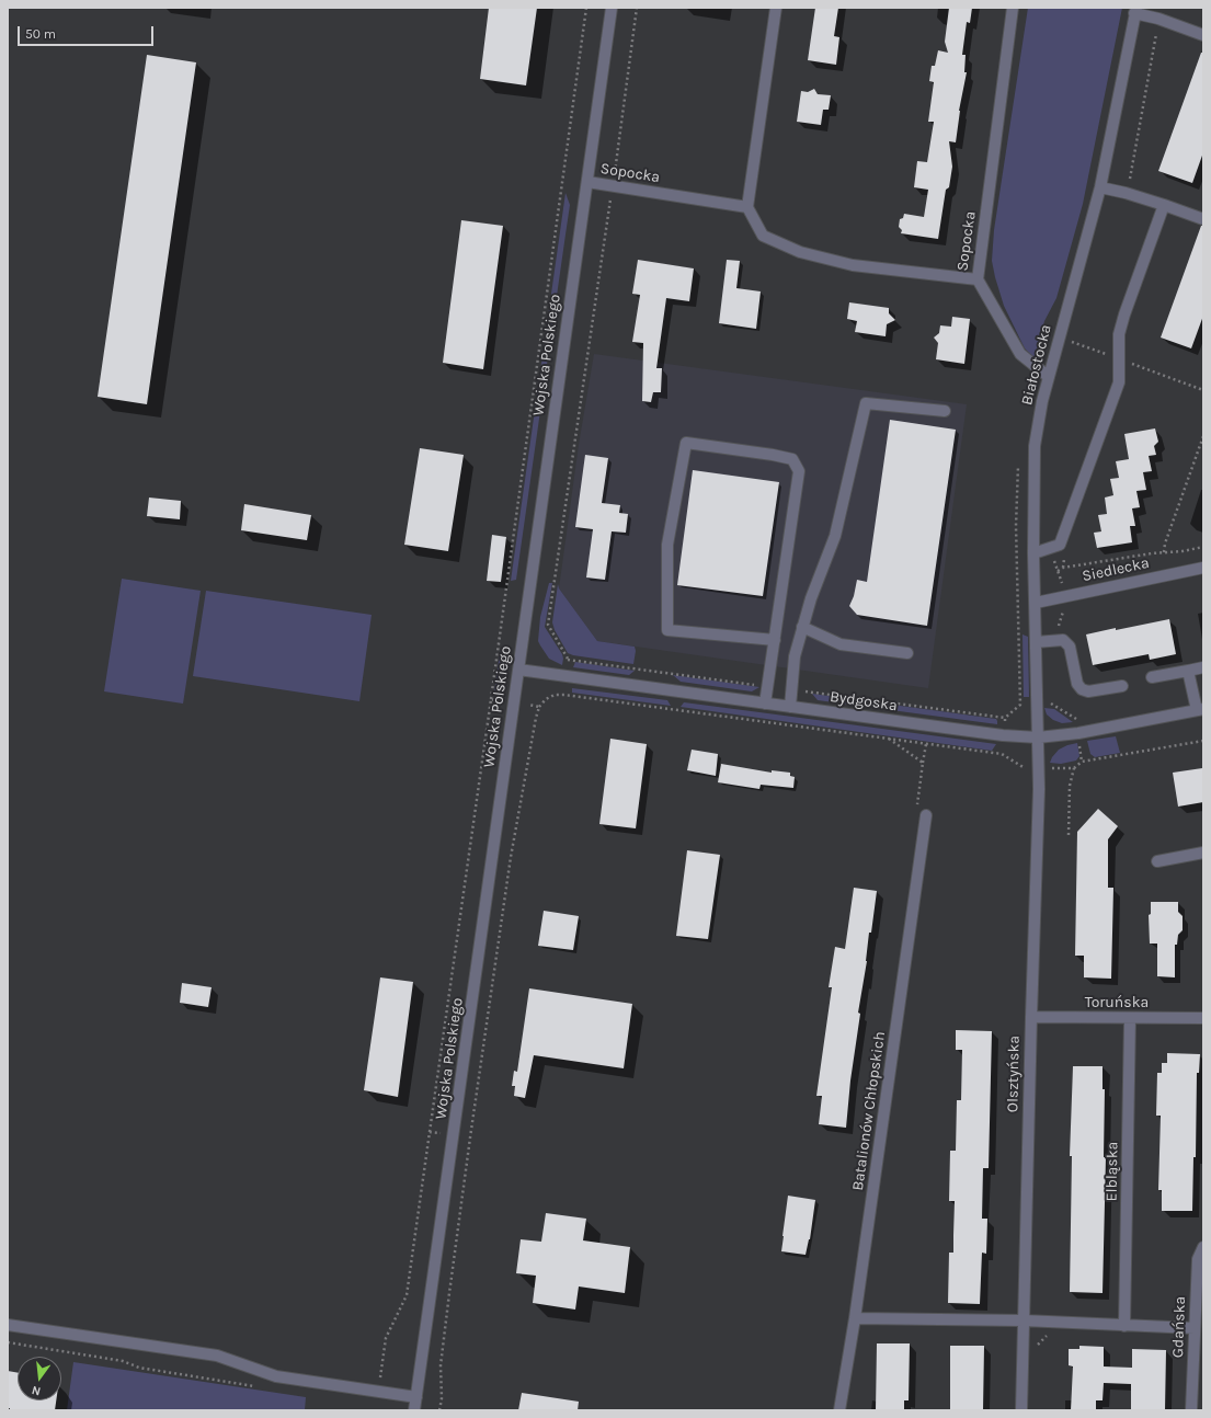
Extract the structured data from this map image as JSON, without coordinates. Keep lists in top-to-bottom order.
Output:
{
  "streets": {
    "street": [
      "Sopocka",
      "Wojska Polskiego",
      "Białostocka",
      "Siedlecka",
      "Bydgoska",
      "Toruńska",
      "Olsztyńska",
      "Batalionów Chłopskich",
      "Elbląska",
      "Gdańska"
    ]
  },
  "crossings": [
    ["Sopocka", "Wojska Polskiego"],
    ["Wojska Polskiego", "Bydgoska"],
    ["Białostocka", "Siedlecka"],
    ["Białostocka", "Bydgoska"],
    ["Białostocka", "Olsztyńska"],
    ["Bydgoska", "Olsztyńska"],
    ["Toruńska", "Olsztyńska"],
    ["Toruńska", "Elbląska"]
  ],
  "scale_bar": "50 m",
  "north": "bottom"
}
